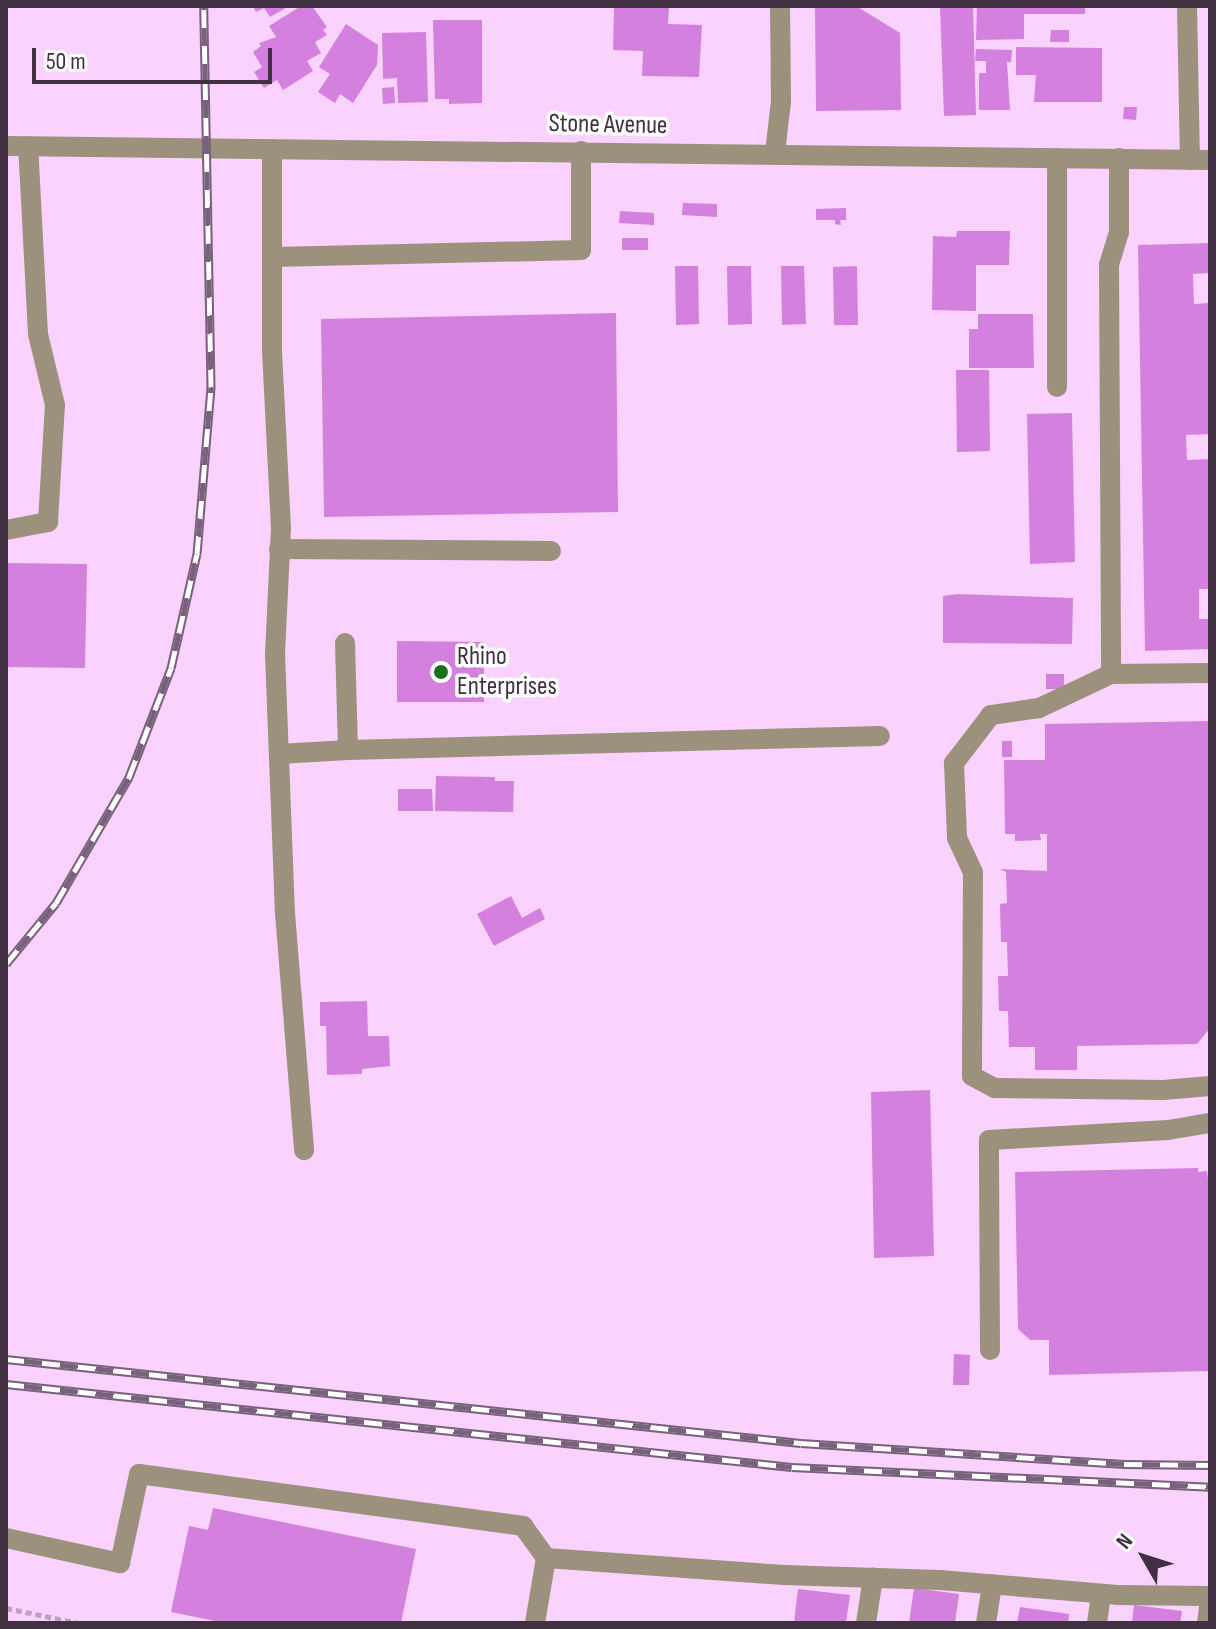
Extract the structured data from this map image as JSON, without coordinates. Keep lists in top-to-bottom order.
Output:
{
  "streets": {
    "street": ["Stone Avenue"]
  },
  "places": ["Rhino Enterprises"],
  "scale_bar": "50 m",
  "north": "top left"
}
